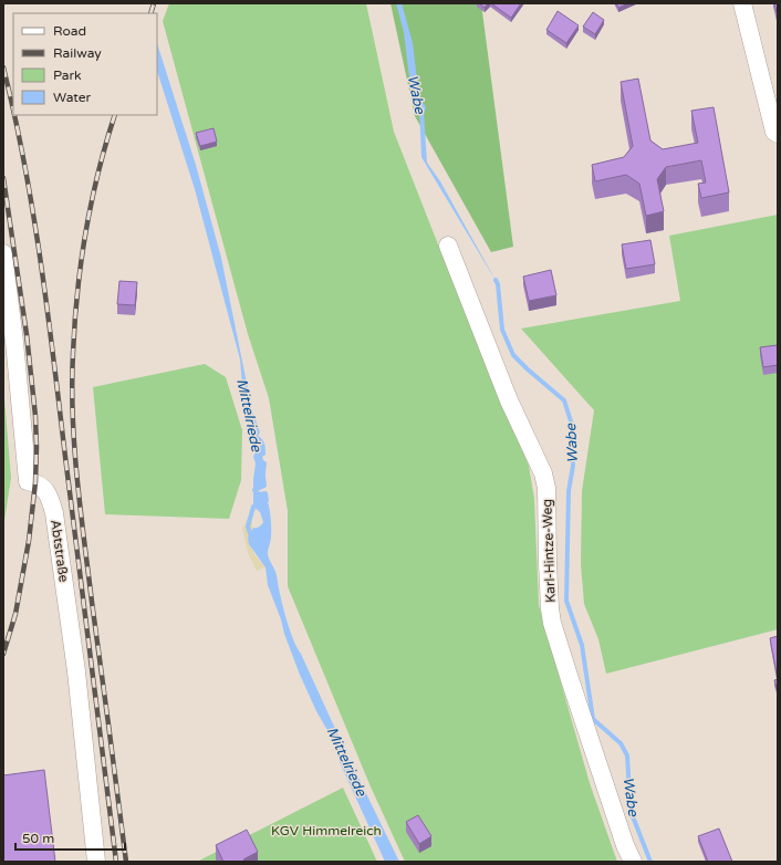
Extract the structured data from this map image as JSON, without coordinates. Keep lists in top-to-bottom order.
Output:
{
  "streets": {
    "street": ["Abtstraße", "Karl-Hintze-Weg"]
  },
  "water": ["Wabe", "Mittelriede"],
  "parks": ["KGV Himmelreich"],
  "legend": [
    "Road",
    "Railway",
    "Park",
    "Water"
  ],
  "scale_bar": "50 m"
}
